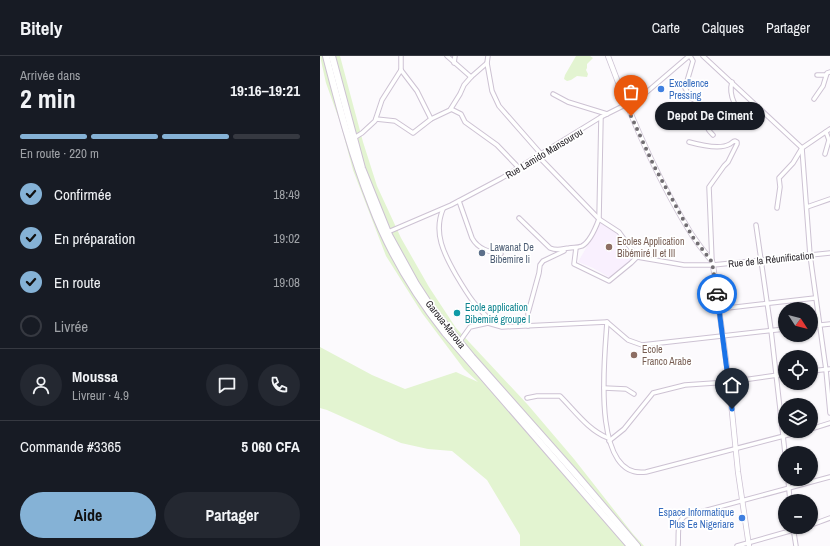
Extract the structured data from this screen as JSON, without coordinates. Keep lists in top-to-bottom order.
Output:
{
  "streets": {
    "highway": ["Garoua-Maroua"],
    "street": ["Rue Lamido Mansourou", "Rue de la Réunification"]
  },
  "crossings": [
    ["Rue Lamido Mansourou", "Garoua-Maroua"]
  ],
  "places": [
    "Excellence Pressing",
    "Depot De Ciment",
    "Ecoles Application Bibémiré II et III",
    "Lawanat De Bibemire Ii",
    "Ecole application Bibemiré groupe l",
    "Ecole Franco Arabe",
    "Espace Informatique Plus Ee Nigeriare"
  ],
  "north": "bottom right",
  "page": {
    "header": "Bitely",
    "nav": ["Carte", "Calques", "Partager"],
    "heading": ["2 min", "Arrivée dans", "19:16–19:21"],
    "panel": [
      "Moussa",
      "Livreur · 4.9",
      "Commande #3365",
      "5 060 CFA"
    ],
    "bubble": "Depot De Ciment",
    "bar": "En route · 220 m",
    "list": [
      ["Confirmée", "18:49"],
      ["En préparation", "19:02"],
      ["En route", "19:08"],
      "Livrée"
    ],
    "map_buttons": ["+", "−"],
    "buttons": ["Aide", "Partager"]
  }
}
